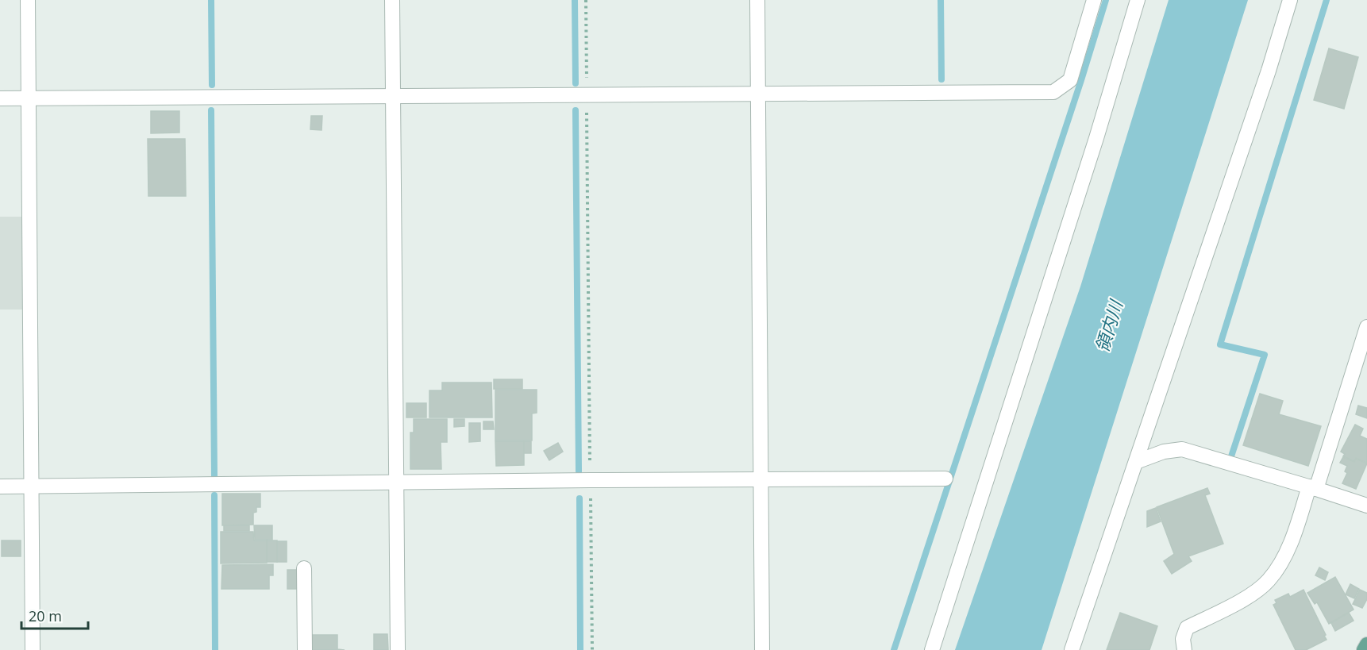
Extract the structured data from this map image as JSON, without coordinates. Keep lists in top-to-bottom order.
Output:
{
  "water": ["領内川"],
  "scale_bar": "20 m"
}
